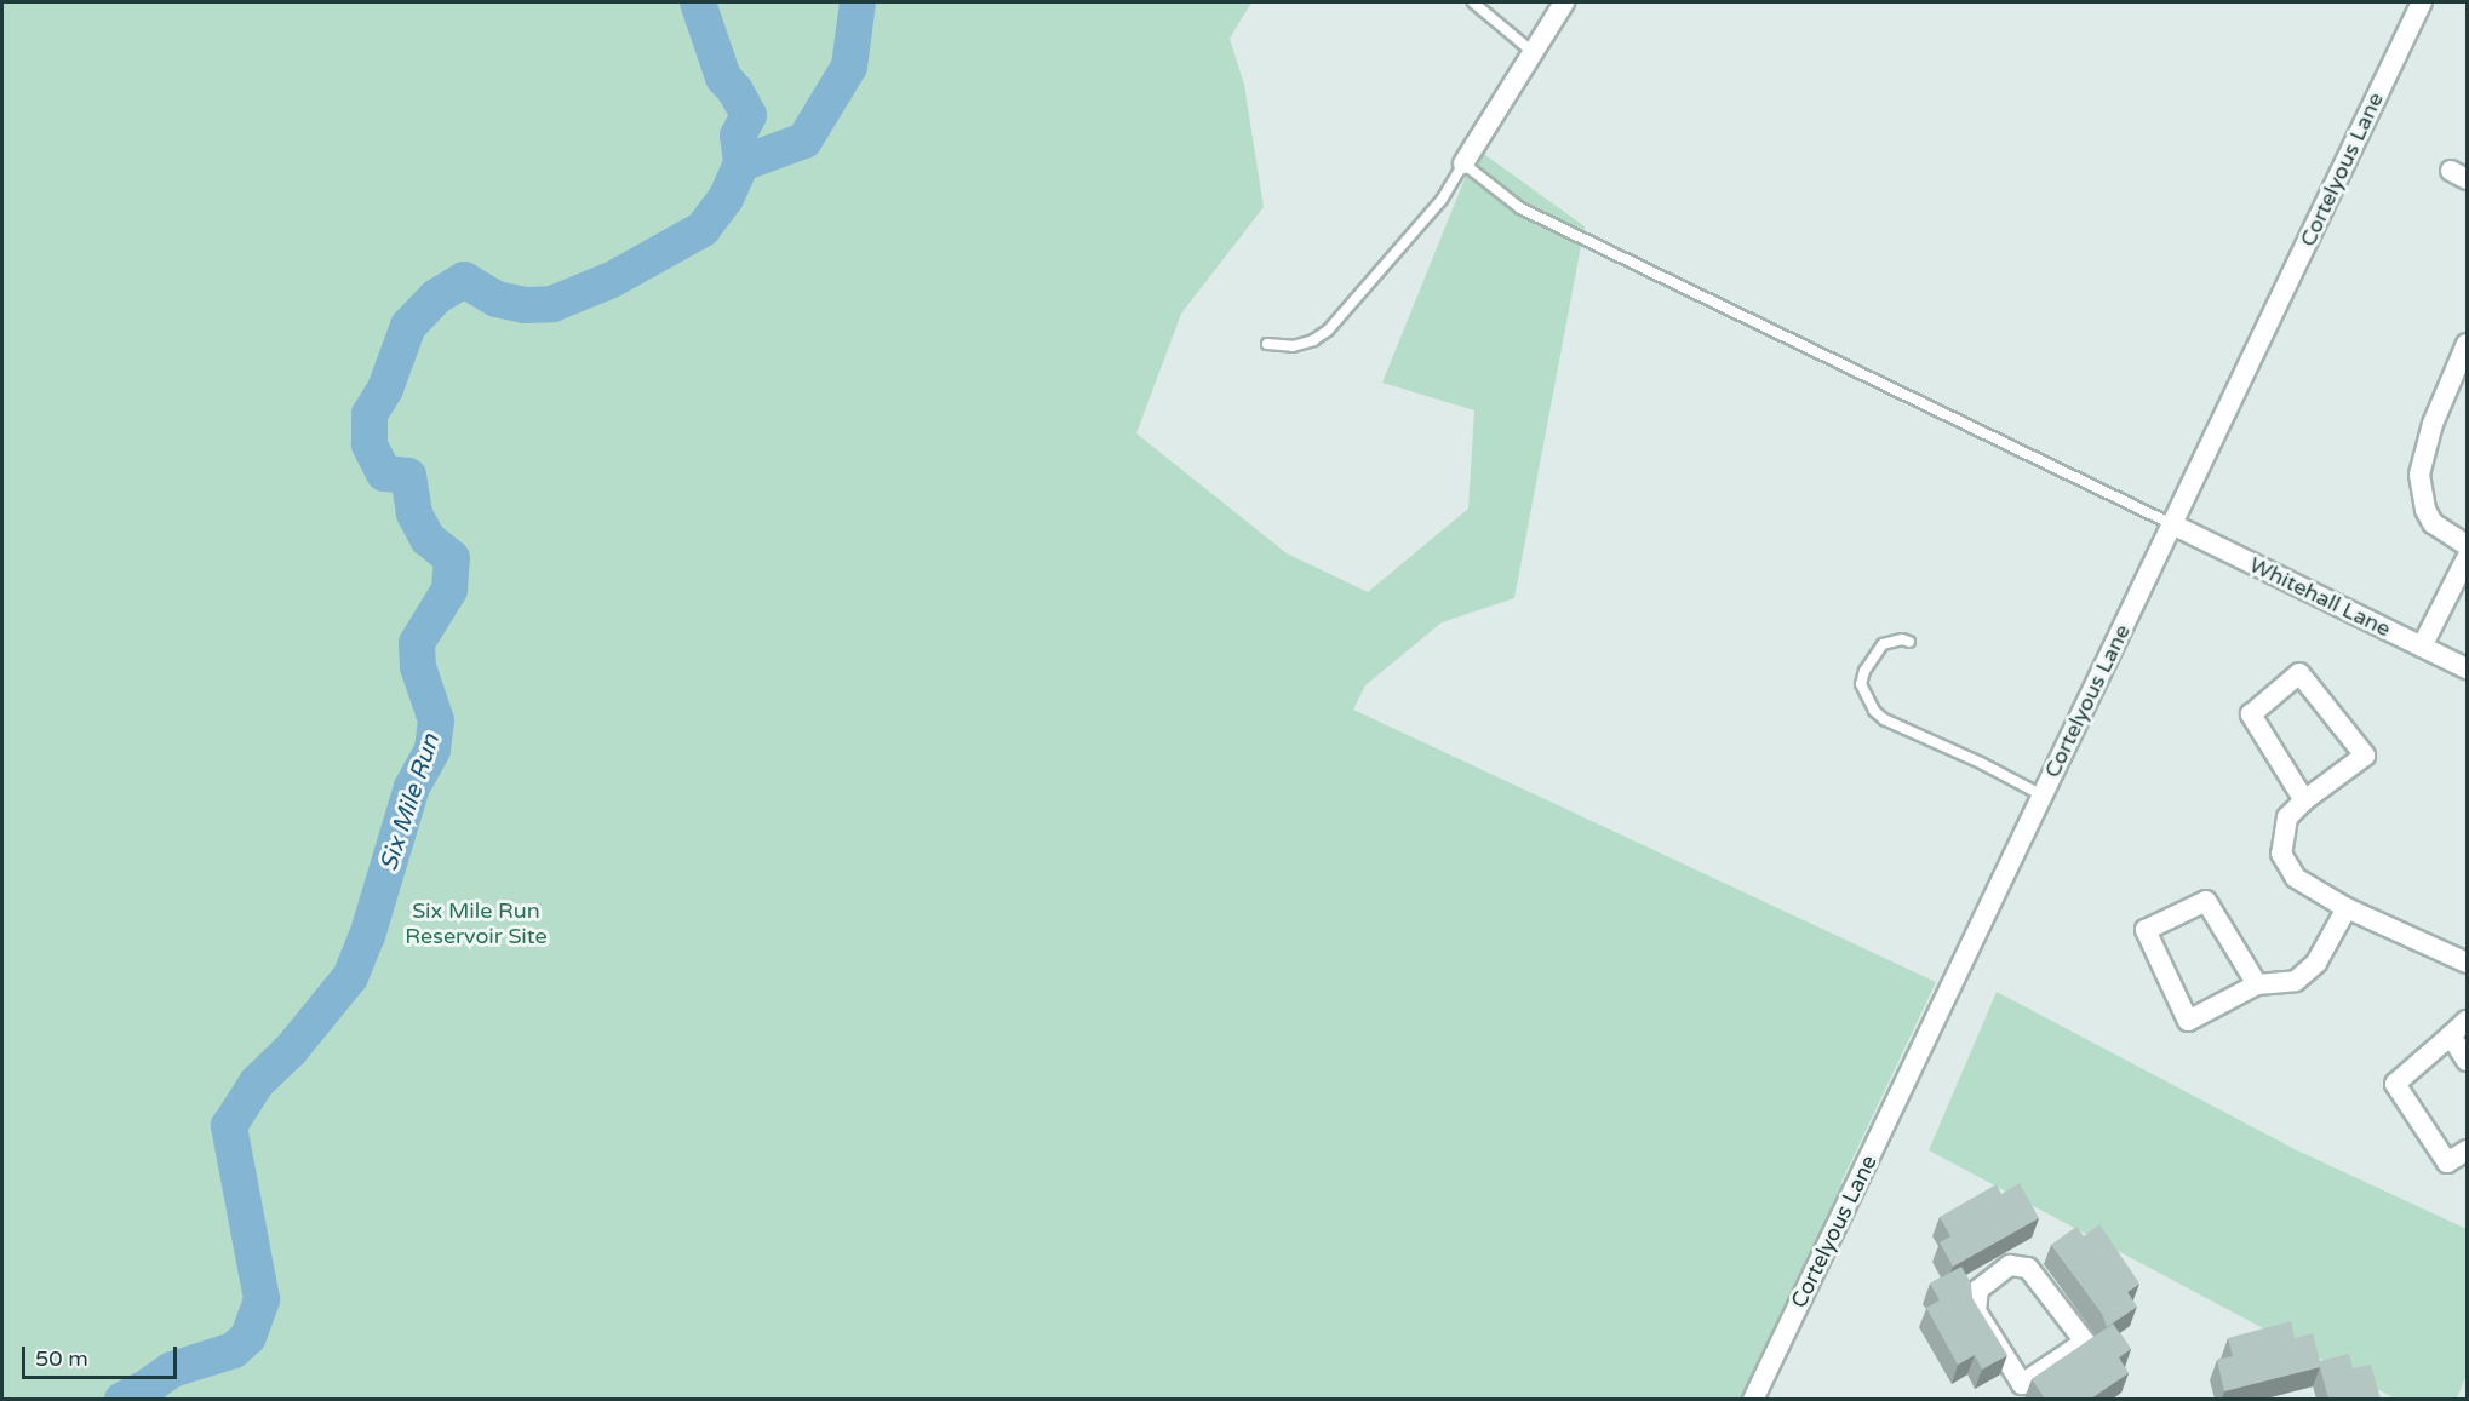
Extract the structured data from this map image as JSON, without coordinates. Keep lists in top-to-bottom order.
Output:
{
  "streets": {
    "street": ["Cortelyous Lane", "Whitehall Lane"]
  },
  "crossings": [
    ["Cortelyous Lane", "Whitehall Lane"]
  ],
  "water": ["Six Mile Run"],
  "parks": ["Six Mile Run Reservoir Site"],
  "scale_bar": "50 m"
}
